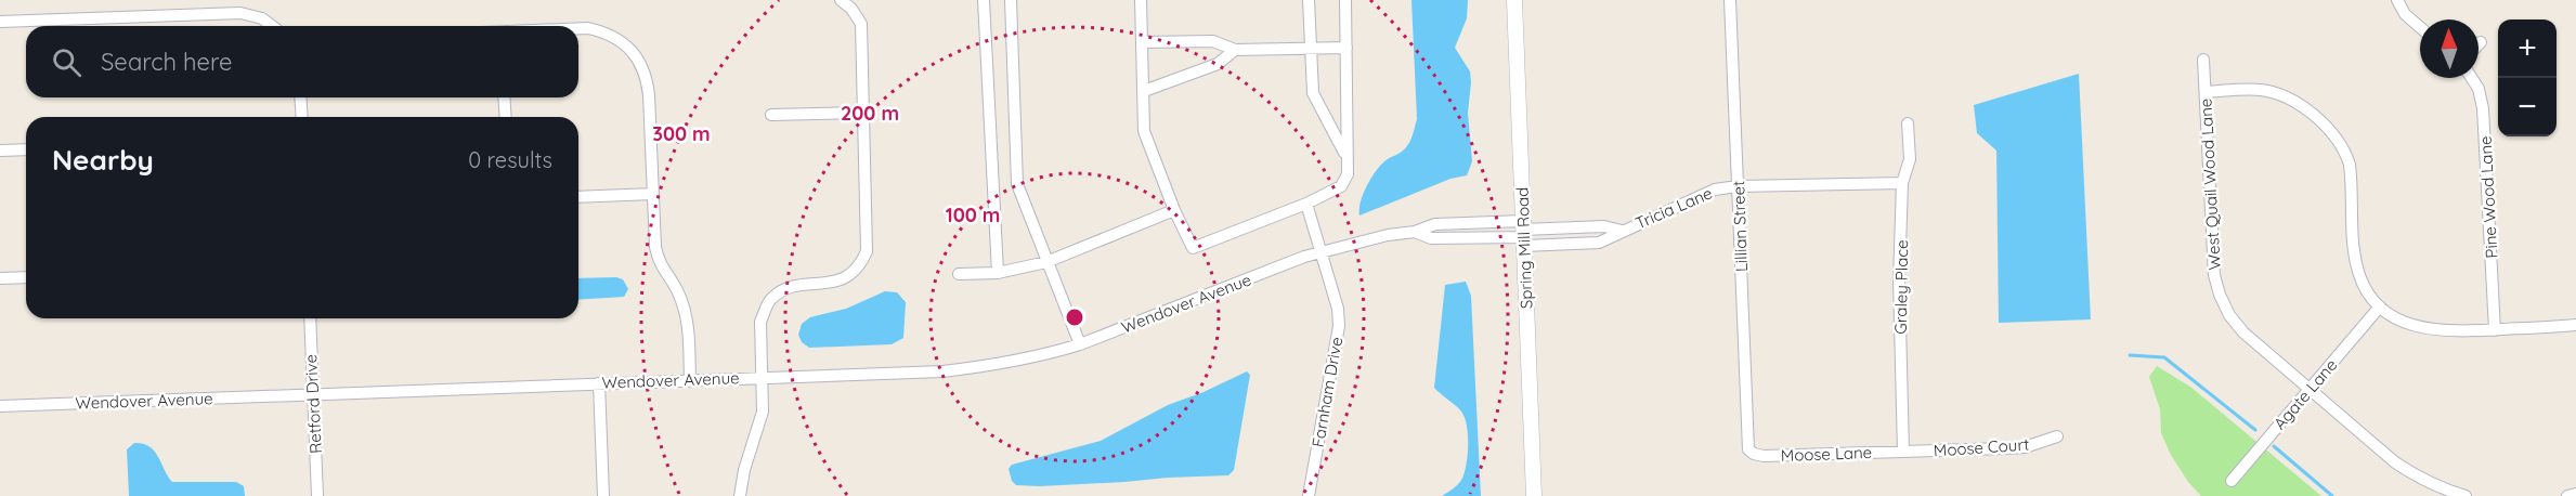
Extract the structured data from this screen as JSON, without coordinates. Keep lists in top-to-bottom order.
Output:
{
  "streets": {
    "street": [
      "West Quail Wood Lane",
      "Pine Wood Lane",
      "Tricia Lane",
      "Lillian Street",
      "Spring Mill Road",
      "Graley Place",
      "Wendover Avenue",
      "Farnham Drive",
      "Agate Lane",
      "Retford Drive",
      "Moose Court",
      "Moose Lane"
    ]
  },
  "crossings": [
    ["West Quail Wood Lane", "Agate Lane"],
    ["Tricia Lane", "Lillian Street"],
    ["Tricia Lane", "Spring Mill Road"],
    ["Tricia Lane", "Graley Place"],
    ["Tricia Lane", "Wendover Avenue"],
    ["Lillian Street", "Moose Lane"],
    ["Spring Mill Road", "Wendover Avenue"],
    ["Graley Place", "Moose Court"],
    ["Graley Place", "Moose Lane"],
    ["Wendover Avenue", "Farnham Drive"],
    ["Wendover Avenue", "Retford Drive"],
    ["Moose Court", "Moose Lane"]
  ],
  "north": "top",
  "page": {
    "map_buttons": ["+", "−"],
    "search": "Search here",
    "heading": ["Nearby", "0 results"]
  },
  "rings": ["200 m", "300 m", "100 m"]
}
